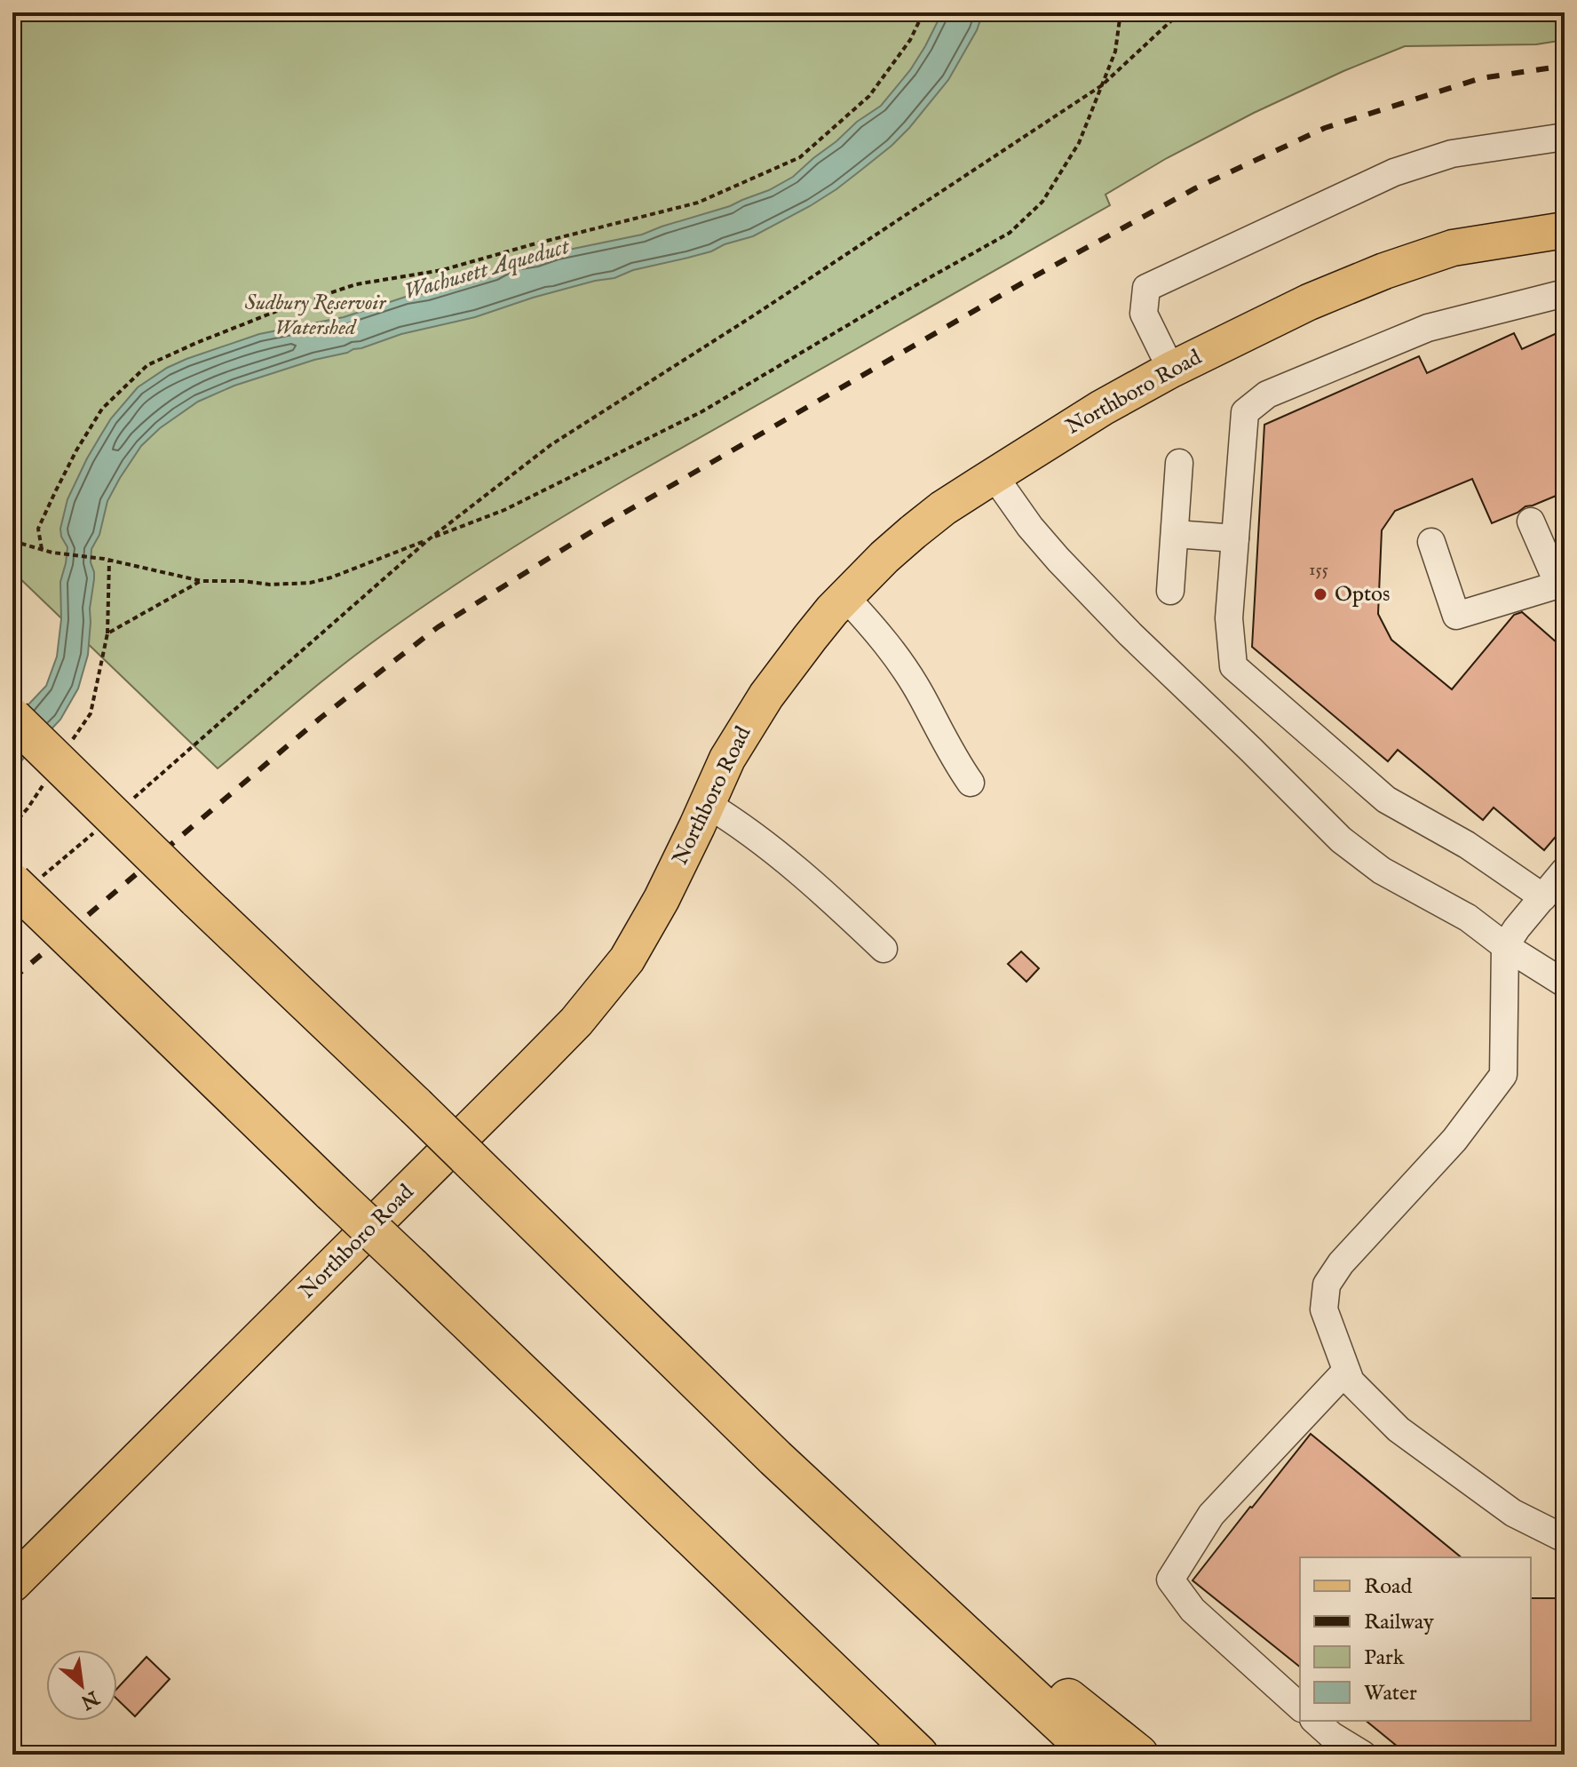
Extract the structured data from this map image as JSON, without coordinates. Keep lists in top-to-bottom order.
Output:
{
  "streets": {
    "main road": ["Northboro Road"]
  },
  "water": ["Wachusett Aqueduct"],
  "parks": ["Sudbury Reservoir Watershed"],
  "places": ["Optos"],
  "house_numbers": ["155"],
  "legend": [
    "Road",
    "Railway",
    "Park",
    "Water"
  ],
  "north": "bottom right"
}
